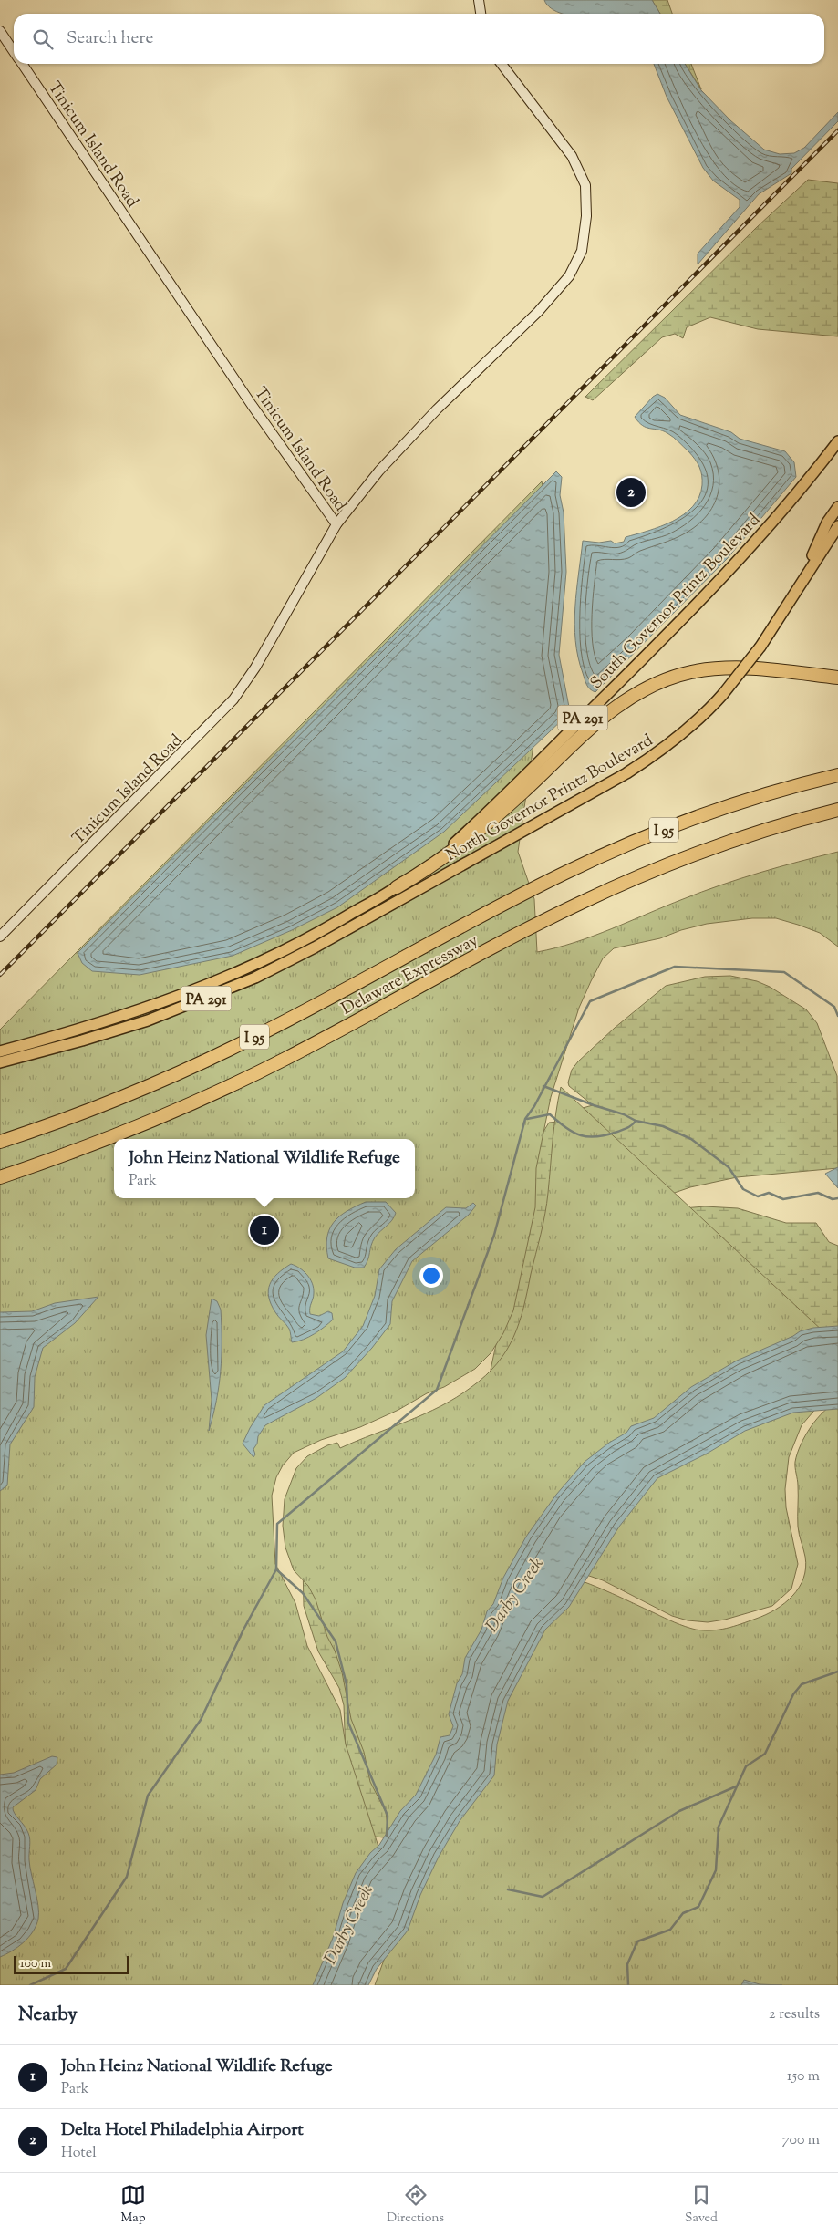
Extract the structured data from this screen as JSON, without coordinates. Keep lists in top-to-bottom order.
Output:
{
  "streets": {
    "highway": ["I 95", "Delaware Expressway"],
    "main road": ["South Governor Printz Boulevard", "PA 291", "North Governor Printz Boulevard"],
    "street": ["Tinicum Island Road"]
  },
  "crossings": [
    ["South Governor Printz Boulevard", "North Governor Printz Boulevard"]
  ],
  "water": ["Darby Creek"],
  "scale_bar": "100 m",
  "page": {
    "search": "Search here",
    "pins": ["2", "1"],
    "popup": ["John Heinz National Wildlife Refuge", "Park"],
    "scale": "100 m",
    "heading": ["Nearby", "2 results"],
    "list": [
      {
        "mark": "1",
        "name": "John Heinz National Wildlife Refuge",
        "note": "Park",
        "value": "150 m"
      },
      {
        "mark": "2",
        "name": "Delta Hotel Philadelphia Airport",
        "note": "Hotel",
        "value": "700 m"
      }
    ],
    "nav": ["Map", "Directions", "Saved"]
  }
}
